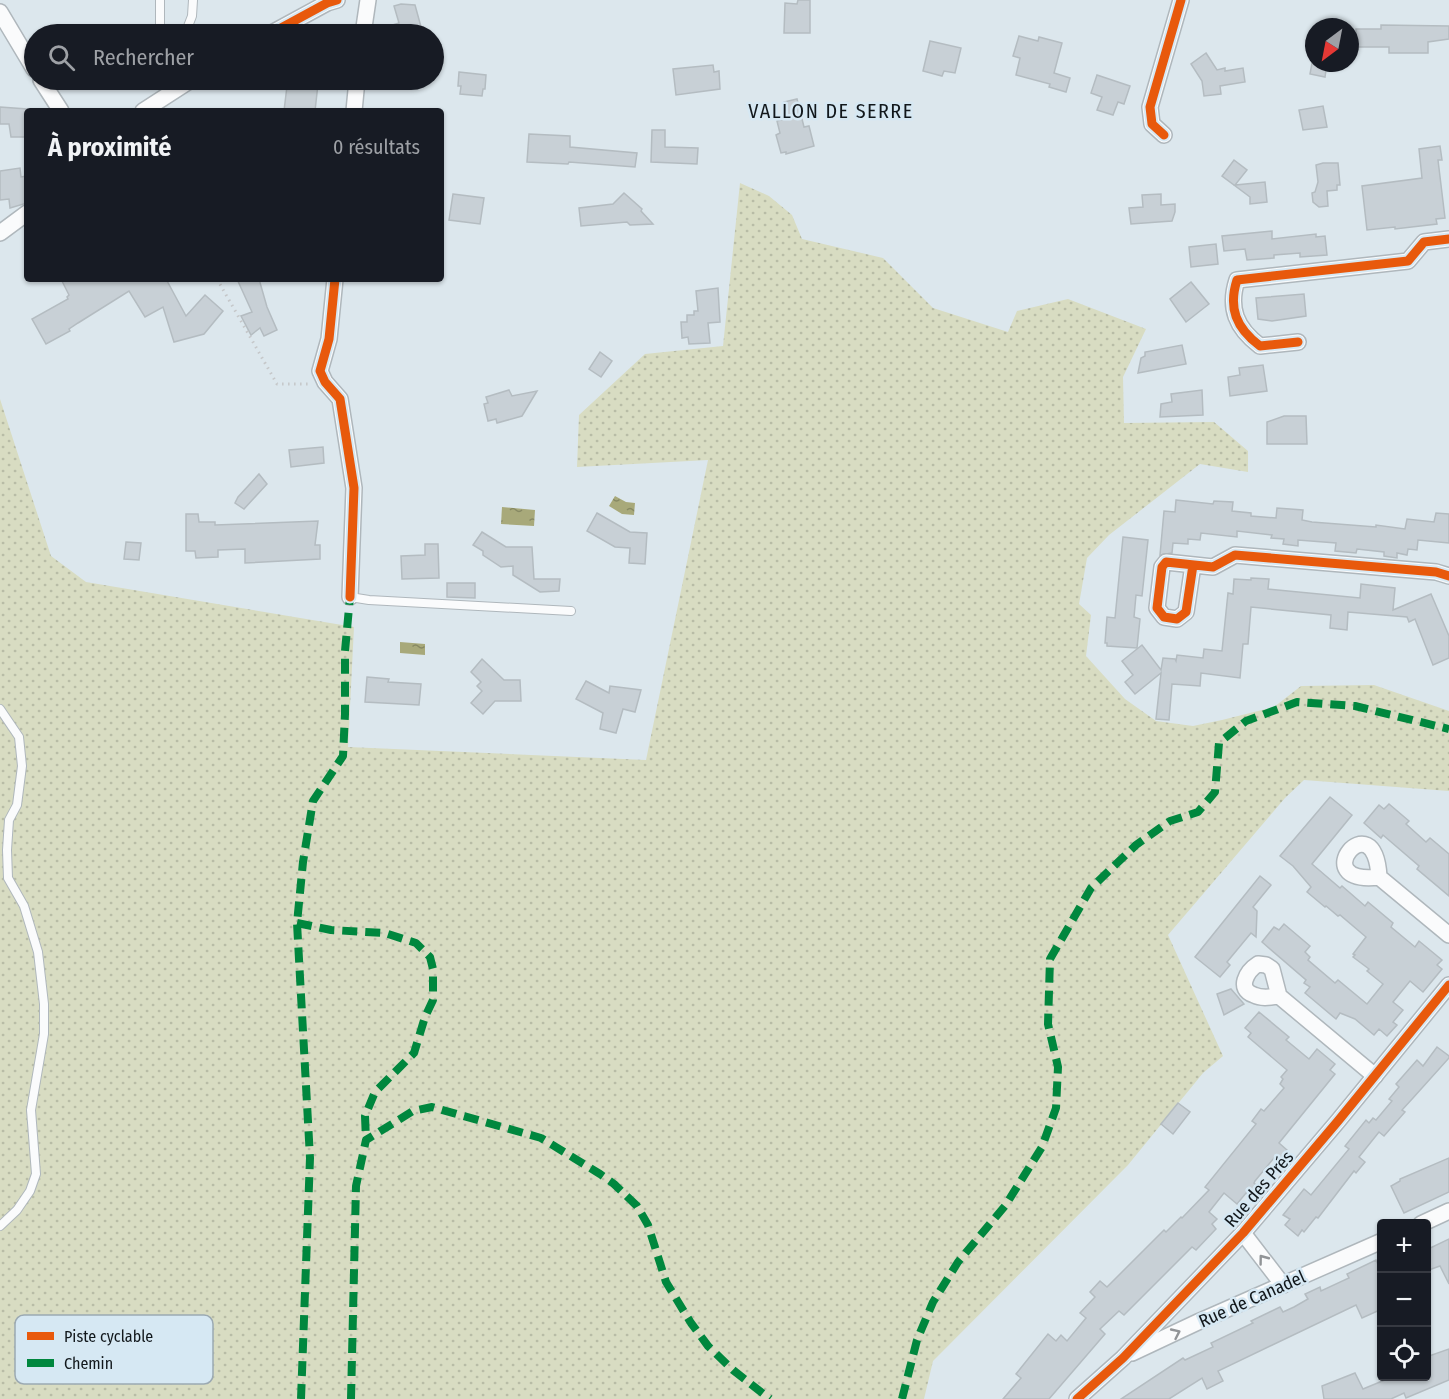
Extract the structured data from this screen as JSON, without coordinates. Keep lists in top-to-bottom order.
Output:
{
  "streets": {
    "street": ["Rue des Prés", "Rue de Canadel"]
  },
  "crossings": [
    ["Rue des Prés", "Rue de Canadel"]
  ],
  "one_way": ["Rue de Canadel"],
  "districts": ["VALLON DE SERRE"],
  "legend": ["Piste cyclable", "Chemin"],
  "north": "bottom left",
  "page": {
    "search": "Rechercher",
    "heading": ["À proximité", "0 résultats"],
    "map_buttons": ["+", "−"]
  }
}
